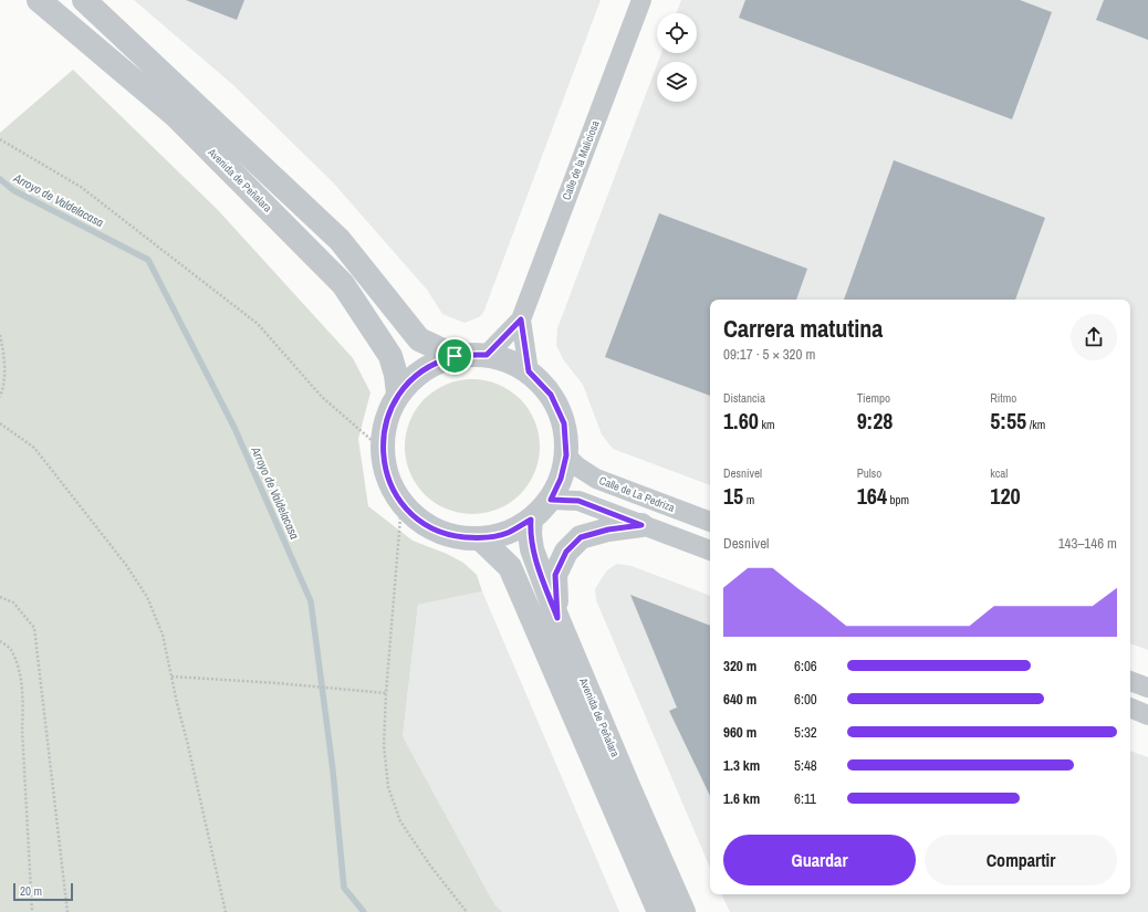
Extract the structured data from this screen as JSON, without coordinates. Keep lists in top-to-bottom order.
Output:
{
  "streets": {
    "street": ["Calle de la Maliciosa", "Avenida de Peñalara", "Calle de La Pedriza"]
  },
  "water": ["Arroyo de Valdelacasa"],
  "scale_bar": "20 m",
  "page": {
    "heading": ["Carrera matutina", "09:17 · 5 × 320 m"],
    "stats": [
      ["Distancia", "1.60 km"],
      ["Tiempo", "9:28"],
      ["Ritmo", "5:55 /km"],
      ["Desnivel", "15 m"],
      ["Pulso", "164 bpm"],
      ["kcal", "120"]
    ],
    "chart": ["Desnivel", "143–146 m"],
    "list": [
      {
        "name": "320 m",
        "note": "6:06"
      },
      {
        "name": "640 m",
        "note": "6:00"
      },
      {
        "name": "960 m",
        "note": "5:32"
      },
      {
        "name": "1.3 km",
        "note": "5:48"
      },
      {
        "name": "1.6 km",
        "note": "6:11"
      }
    ],
    "buttons": ["Guardar", "Compartir"],
    "scale": "20 m"
  }
}
